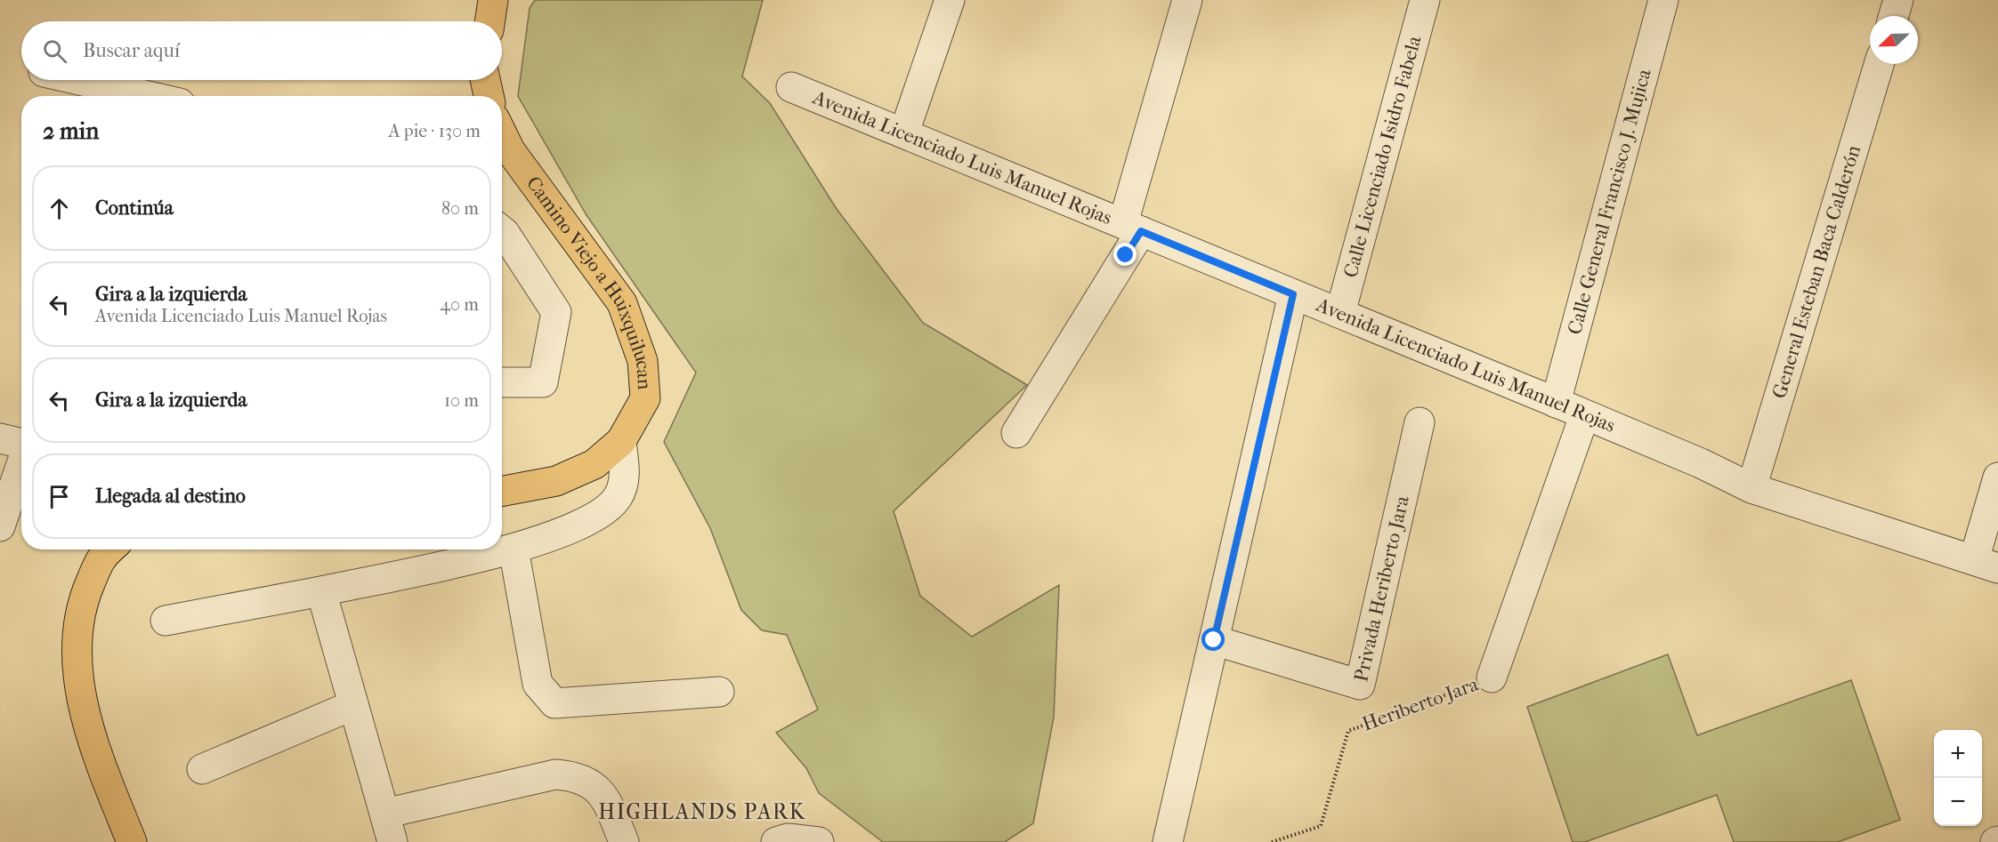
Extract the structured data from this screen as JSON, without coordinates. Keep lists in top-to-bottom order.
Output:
{
  "streets": {
    "main road": ["Camino Viejo a Huixquilucan"],
    "street": [
      "Calle Licenciado Isidro Fabela",
      "Avenida Licenciado Luis Manuel Rojas",
      "Calle General Francisco J. Mujica",
      "General Esteban Baca Calderón",
      "Privada Heriberto Jara",
      "Heriberto Jara"
    ]
  },
  "crossings": [
    ["Calle Licenciado Isidro Fabela", "Avenida Licenciado Luis Manuel Rojas"],
    ["Avenida Licenciado Luis Manuel Rojas", "Calle General Francisco J. Mujica"],
    ["Avenida Licenciado Luis Manuel Rojas", "General Esteban Baca Calderón"],
    ["Avenida Licenciado Luis Manuel Rojas", "Heriberto Jara"]
  ],
  "districts": ["HIGHLANDS PARK"],
  "north": "bottom left",
  "page": {
    "search": "Buscar aquí",
    "heading": ["2 min", "A pie · 130 m"],
    "list": [
      ["Continúa", "80 m"],
      ["Gira a la izquierda", "Avenida Licenciado Luis Manuel Rojas", "40 m"],
      ["Gira a la izquierda", "10 m"],
      "Llegada al destino"
    ],
    "map_buttons": ["+", "−"]
  }
}
